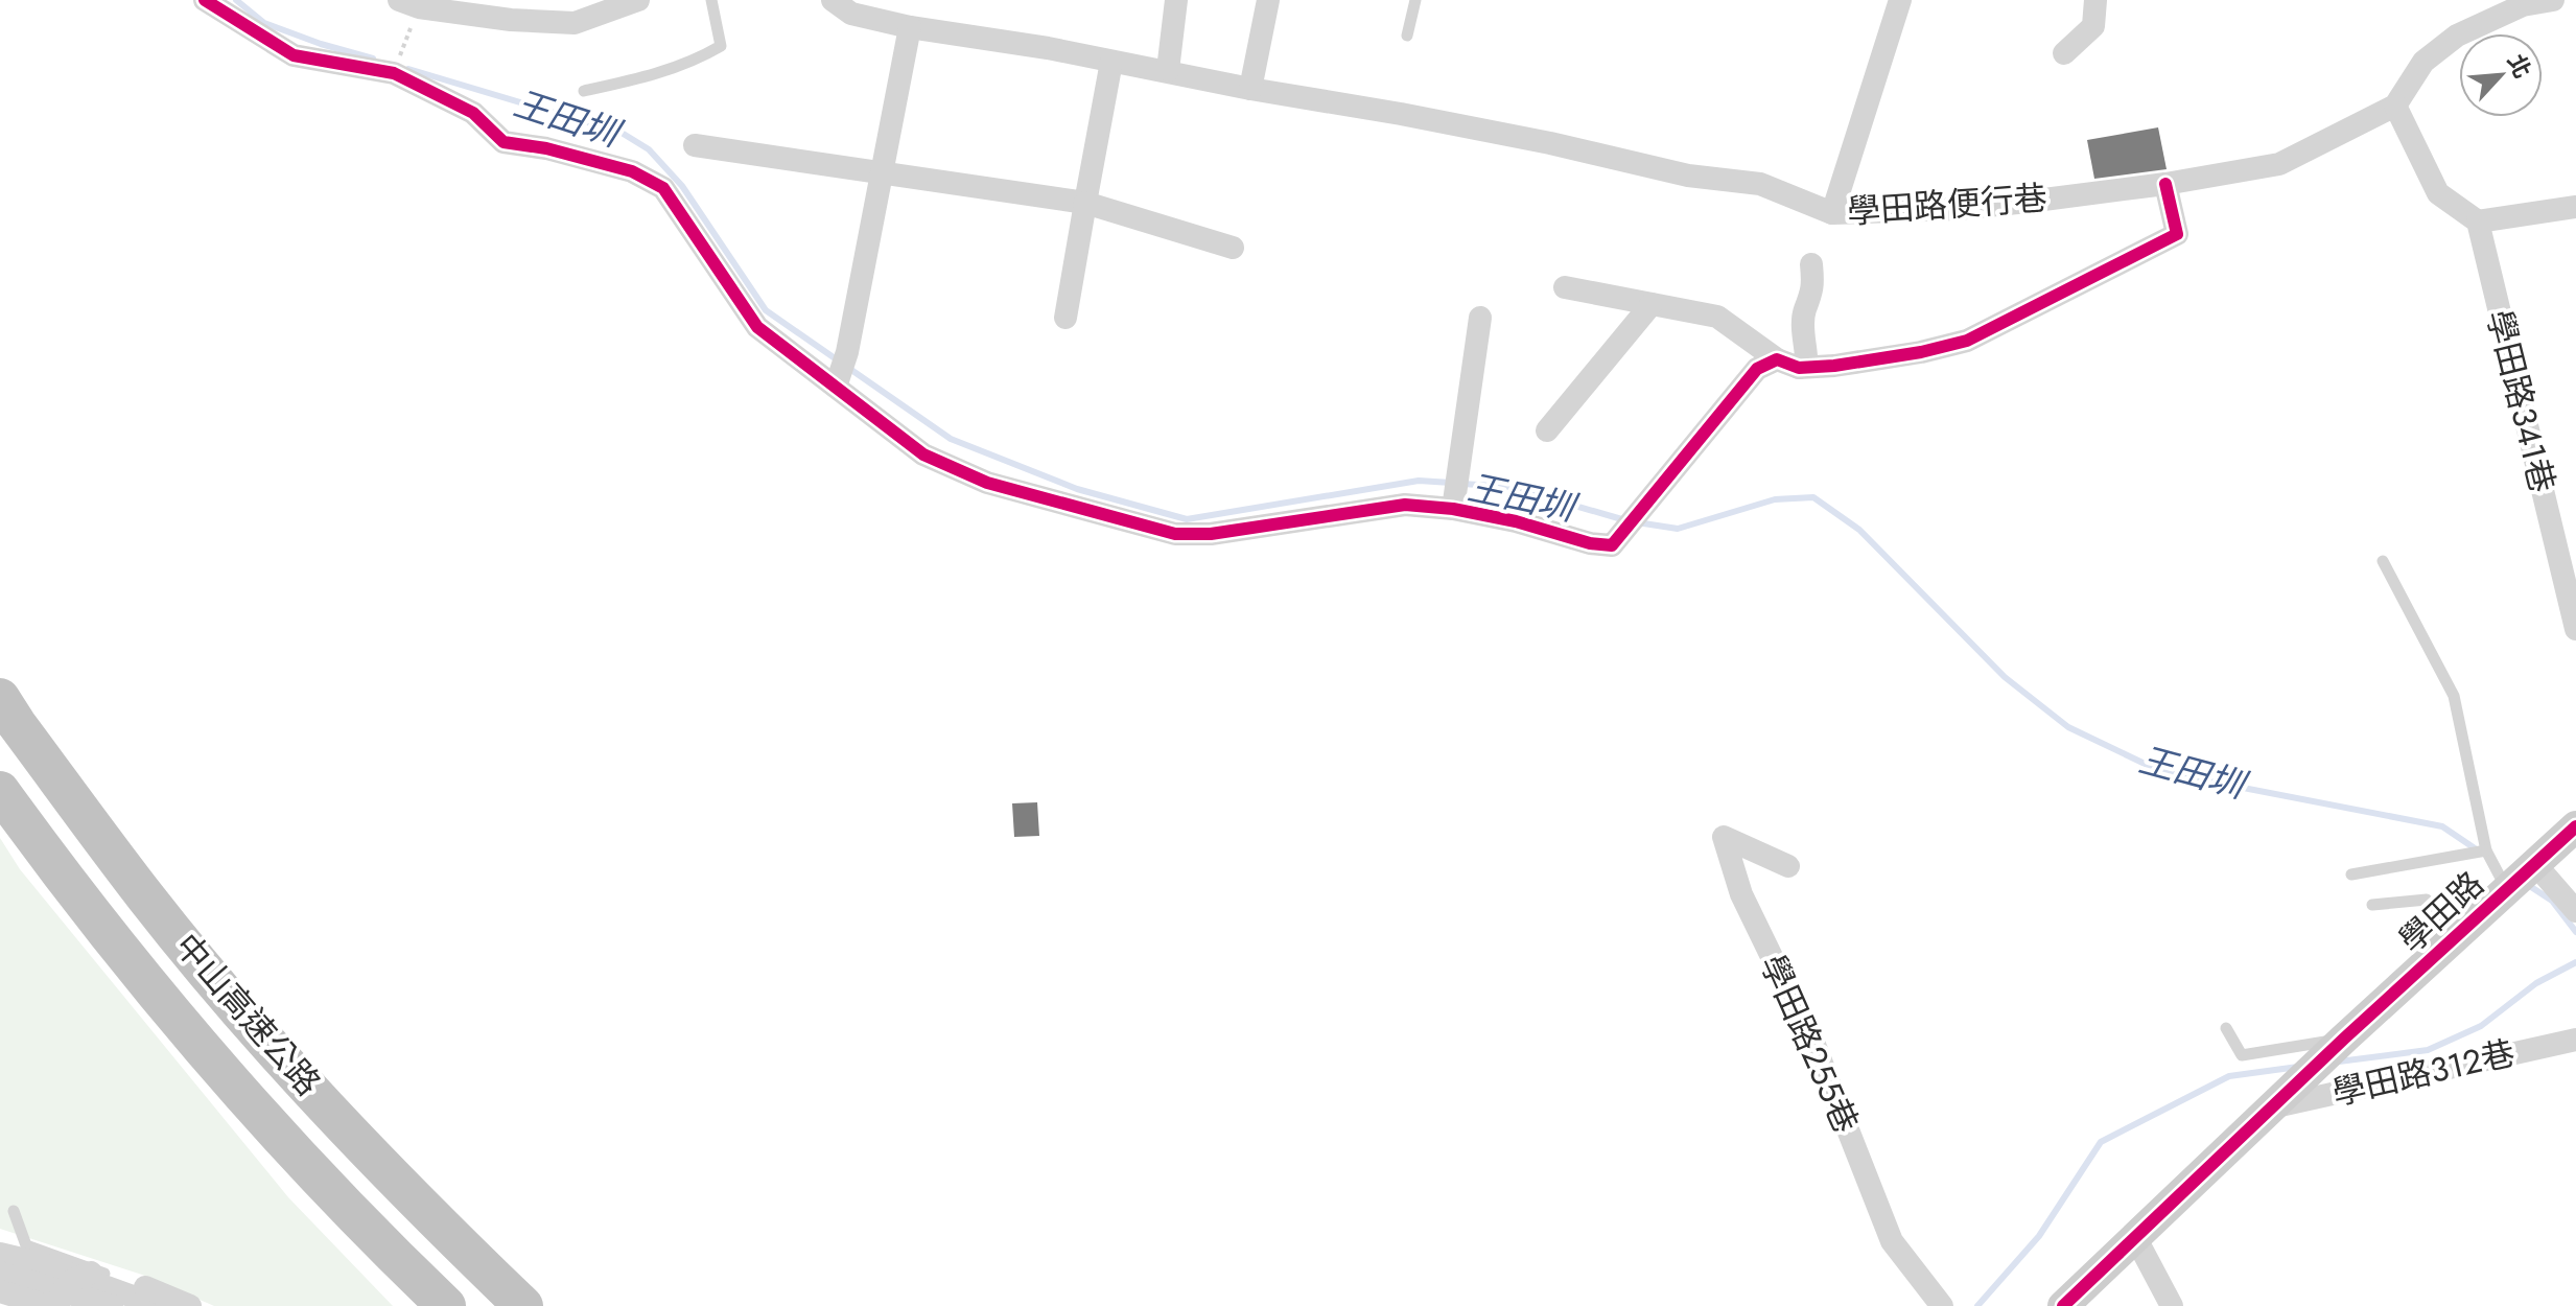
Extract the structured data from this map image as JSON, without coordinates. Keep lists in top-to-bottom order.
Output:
{
  "streets": {
    "highway": ["中山高速公路"],
    "main road": ["學田路"],
    "street": [
      "學田路便行巷",
      "學田路341巷",
      "學田路255巷",
      "學田路312巷"
    ]
  },
  "crossings": [
    ["學田路", "學田路312巷"]
  ],
  "water": ["王田圳"],
  "north": "top right"
}
